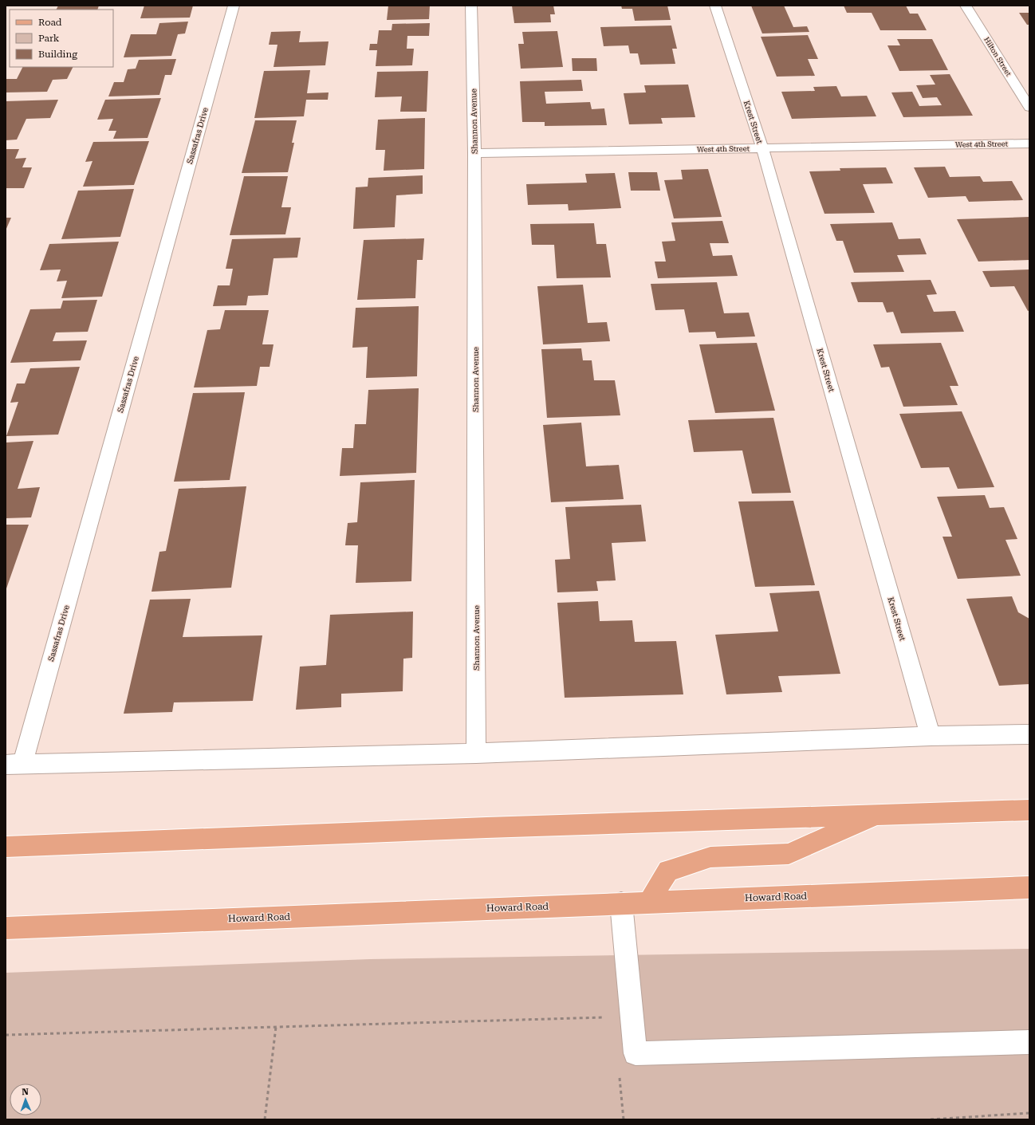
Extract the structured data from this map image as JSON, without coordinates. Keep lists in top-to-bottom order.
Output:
{
  "streets": {
    "main road": ["Howard Road"],
    "street": [
      "Hilton Street",
      "Shannon Avenue",
      "Krest Street",
      "Sassafras Drive",
      "West 4th Street"
    ]
  },
  "crossings": [
    ["Shannon Avenue", "West 4th Street"],
    ["Krest Street", "West 4th Street"]
  ],
  "legend": ["Road", "Park", "Building"],
  "north": "top"
}
